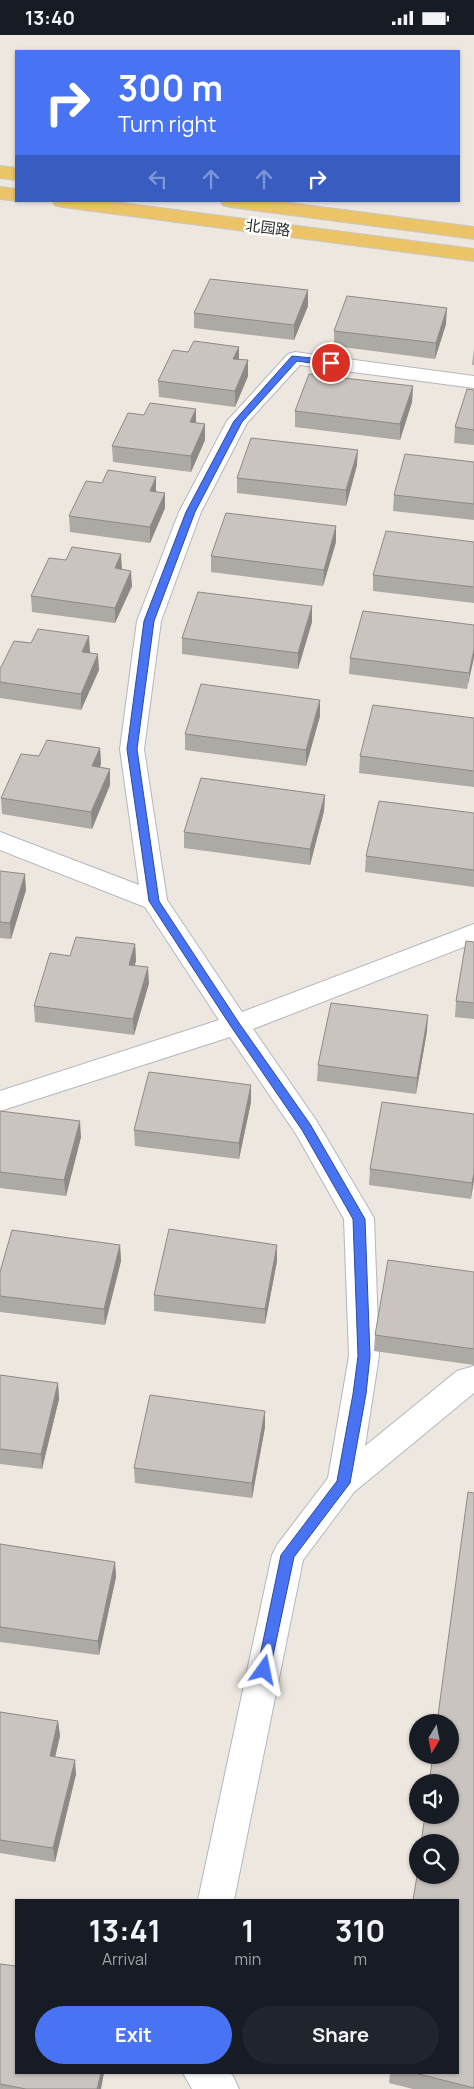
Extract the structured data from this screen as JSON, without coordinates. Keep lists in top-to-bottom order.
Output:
{
  "streets": {
    "main road": ["北园路"]
  },
  "north": "bottom",
  "page": {
    "status": "13:40",
    "turn": ["300 m", "Turn right"],
    "eta": [
      "13:41",
      "Arrival",
      "1",
      "min",
      "310",
      "m"
    ],
    "buttons": ["Exit", "Share"]
  }
}
